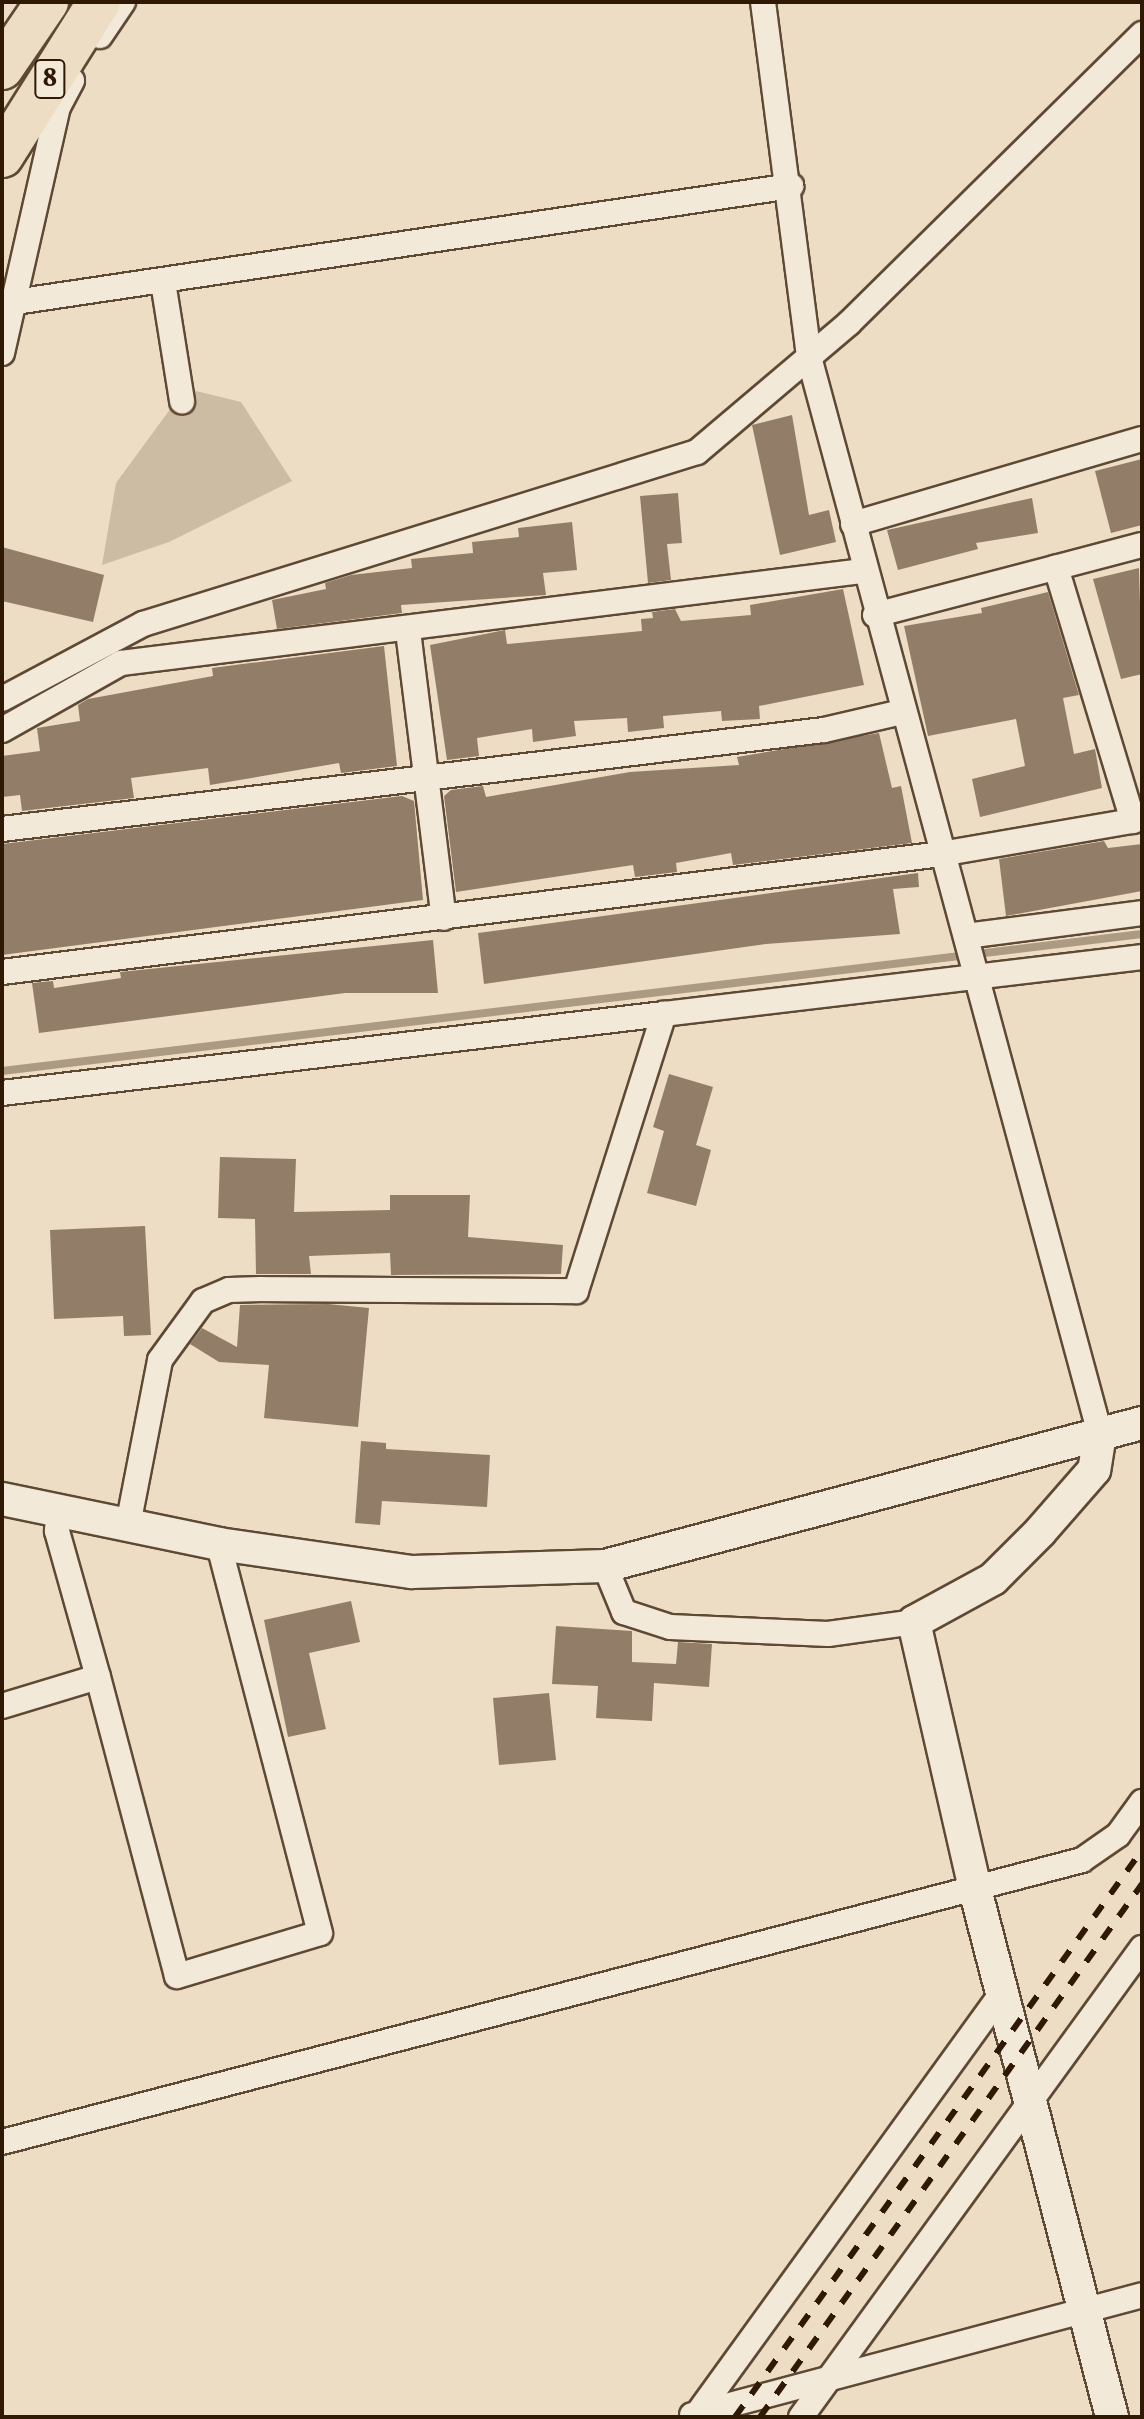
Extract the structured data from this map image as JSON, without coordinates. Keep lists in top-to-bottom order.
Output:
{
  "streets": {
    "highway": ["8"]
  }
}
